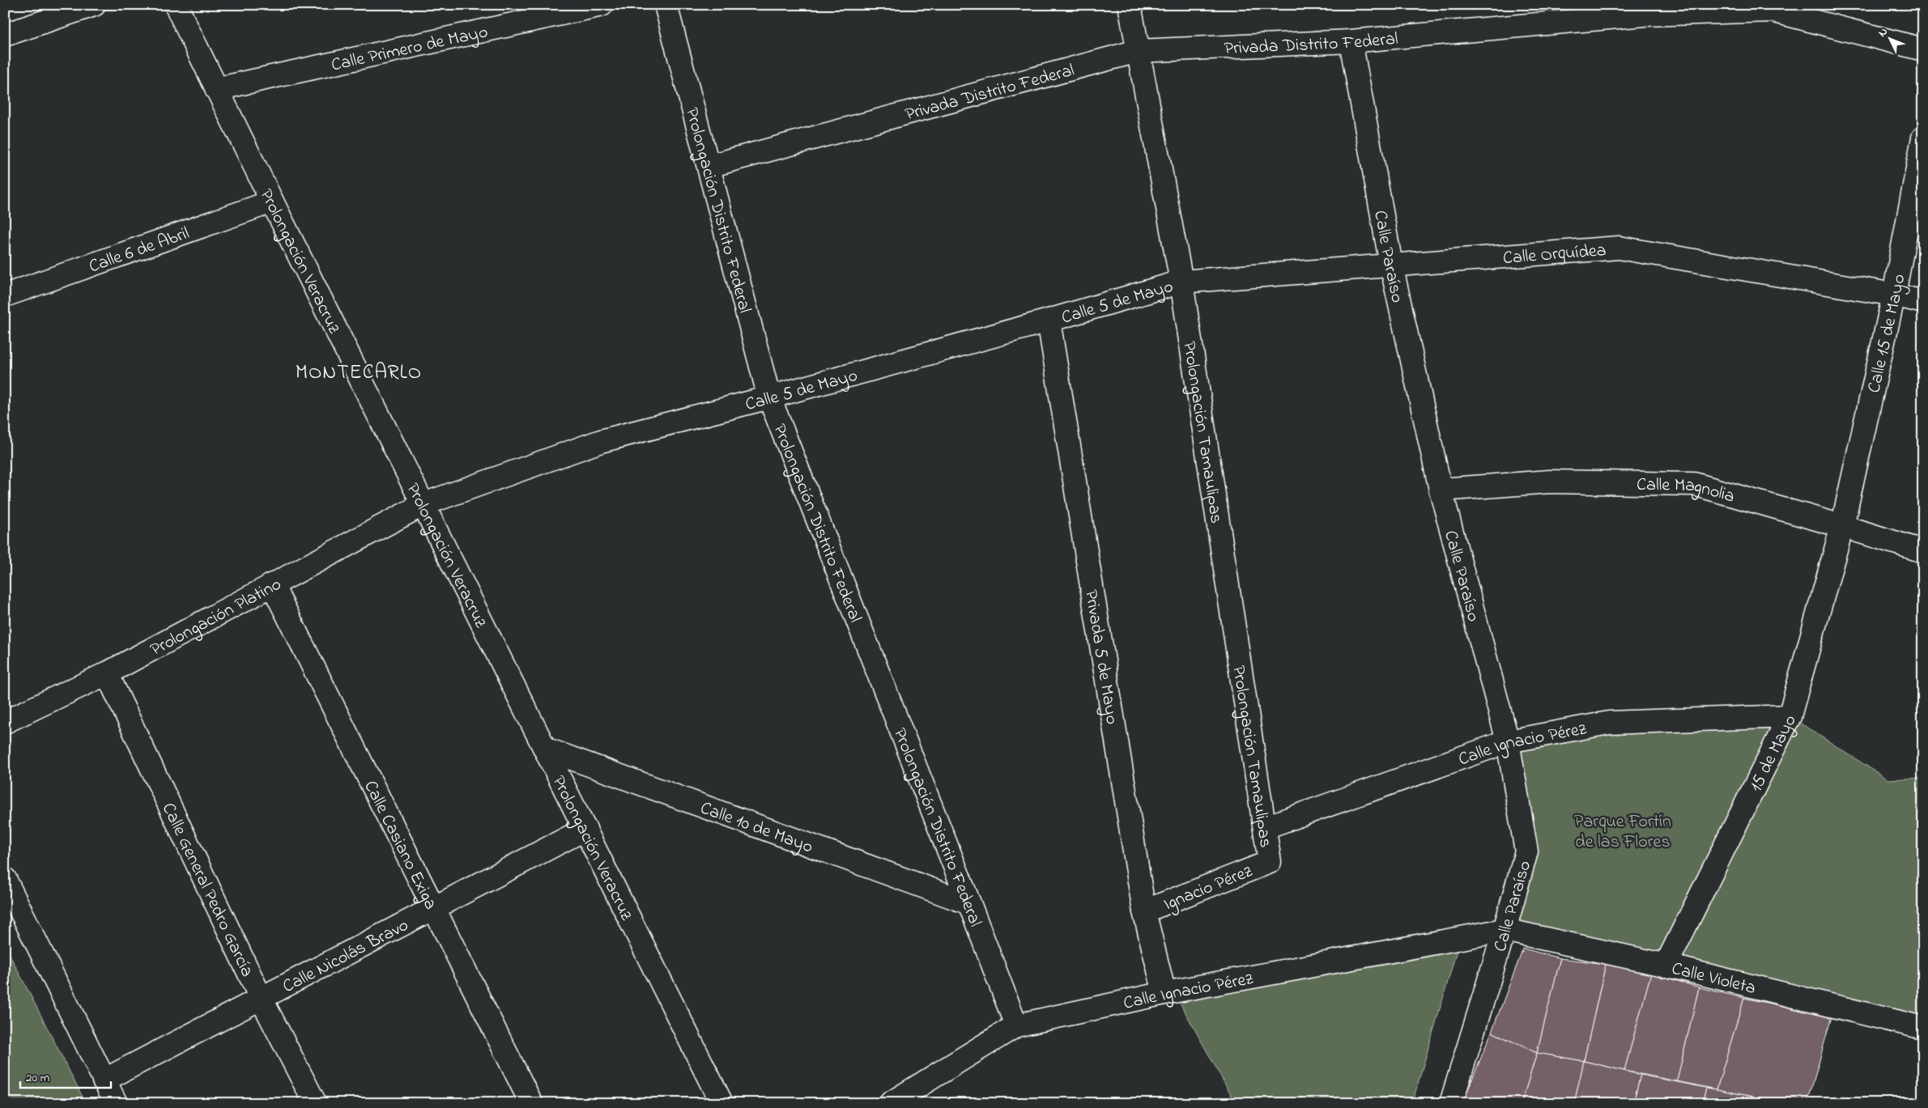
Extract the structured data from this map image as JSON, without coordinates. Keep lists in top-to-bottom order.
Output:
{
  "streets": {
    "street": [
      "Privada Distrito Federal",
      "Calle Primero de Mayo",
      "Prolongación Distrito Federal",
      "Calle 6 de Abril",
      "Calle Orquídea",
      "Calle Paraíso",
      "Prolongación Veracruz",
      "Calle 5 de Mayo",
      "Calle 15 de Mayo",
      "Prolongación Tamaulipas",
      "Calle Magnolia",
      "Prolongación Platino",
      "Privada 5 de Mayo",
      "Calle Ignacio Pérez",
      "15 de Mayo",
      "Calle 10 de Mayo",
      "Calle Casiano Exiga",
      "Ignacio Pérez",
      "Calle General Pedro García",
      "Calle Nicolás Bravo",
      "Calle Violeta"
    ]
  },
  "crossings": [
    ["Privada Distrito Federal", "Prolongación Distrito Federal"],
    ["Privada Distrito Federal", "Calle Paraíso"],
    ["Privada Distrito Federal", "Prolongación Tamaulipas"],
    ["Calle Primero de Mayo", "Prolongación Veracruz"],
    ["Prolongación Distrito Federal", "Calle 5 de Mayo"],
    ["Prolongación Distrito Federal", "Calle Ignacio Pérez"],
    ["Prolongación Distrito Federal", "Calle 10 de Mayo"],
    ["Calle 6 de Abril", "Prolongación Veracruz"],
    ["Calle Orquídea", "Calle Paraíso"],
    ["Calle Orquídea", "Calle 5 de Mayo"],
    ["Calle Orquídea", "Calle 15 de Mayo"],
    ["Calle Orquídea", "Prolongación Tamaulipas"],
    ["Calle Paraíso", "Calle Magnolia"],
    ["Calle Paraíso", "Calle Ignacio Pérez"],
    ["Calle Paraíso", "Calle Violeta"],
    ["Prolongación Veracruz", "Calle 5 de Mayo"],
    ["Prolongación Veracruz", "Prolongación Platino"],
    ["Prolongación Veracruz", "Calle 10 de Mayo"],
    ["Prolongación Veracruz", "Calle Nicolás Bravo"],
    ["Calle 5 de Mayo", "Prolongación Tamaulipas"],
    ["Calle 5 de Mayo", "Prolongación Platino"],
    ["Calle 5 de Mayo", "Privada 5 de Mayo"],
    ["Calle 15 de Mayo", "Calle Magnolia"],
    ["Calle 15 de Mayo", "15 de Mayo"],
    ["Prolongación Tamaulipas", "Calle Ignacio Pérez"],
    ["Prolongación Tamaulipas", "Ignacio Pérez"],
    ["Calle Magnolia", "15 de Mayo"],
    ["Prolongación Platino", "Calle Casiano Exiga"],
    ["Prolongación Platino", "Calle General Pedro García"],
    ["Privada 5 de Mayo", "Calle Ignacio Pérez"],
    ["Privada 5 de Mayo", "Ignacio Pérez"],
    ["Calle Ignacio Pérez", "15 de Mayo"],
    ["Calle Ignacio Pérez", "Calle Violeta"],
    ["15 de Mayo", "Calle Violeta"],
    ["Calle Casiano Exiga", "Calle Nicolás Bravo"],
    ["Calle General Pedro García", "Calle Nicolás Bravo"]
  ],
  "districts": ["MONTECARLO"],
  "parks": ["Parque Fortín de las Flores"],
  "scale_bar": "20 m",
  "north": "top left"
}
